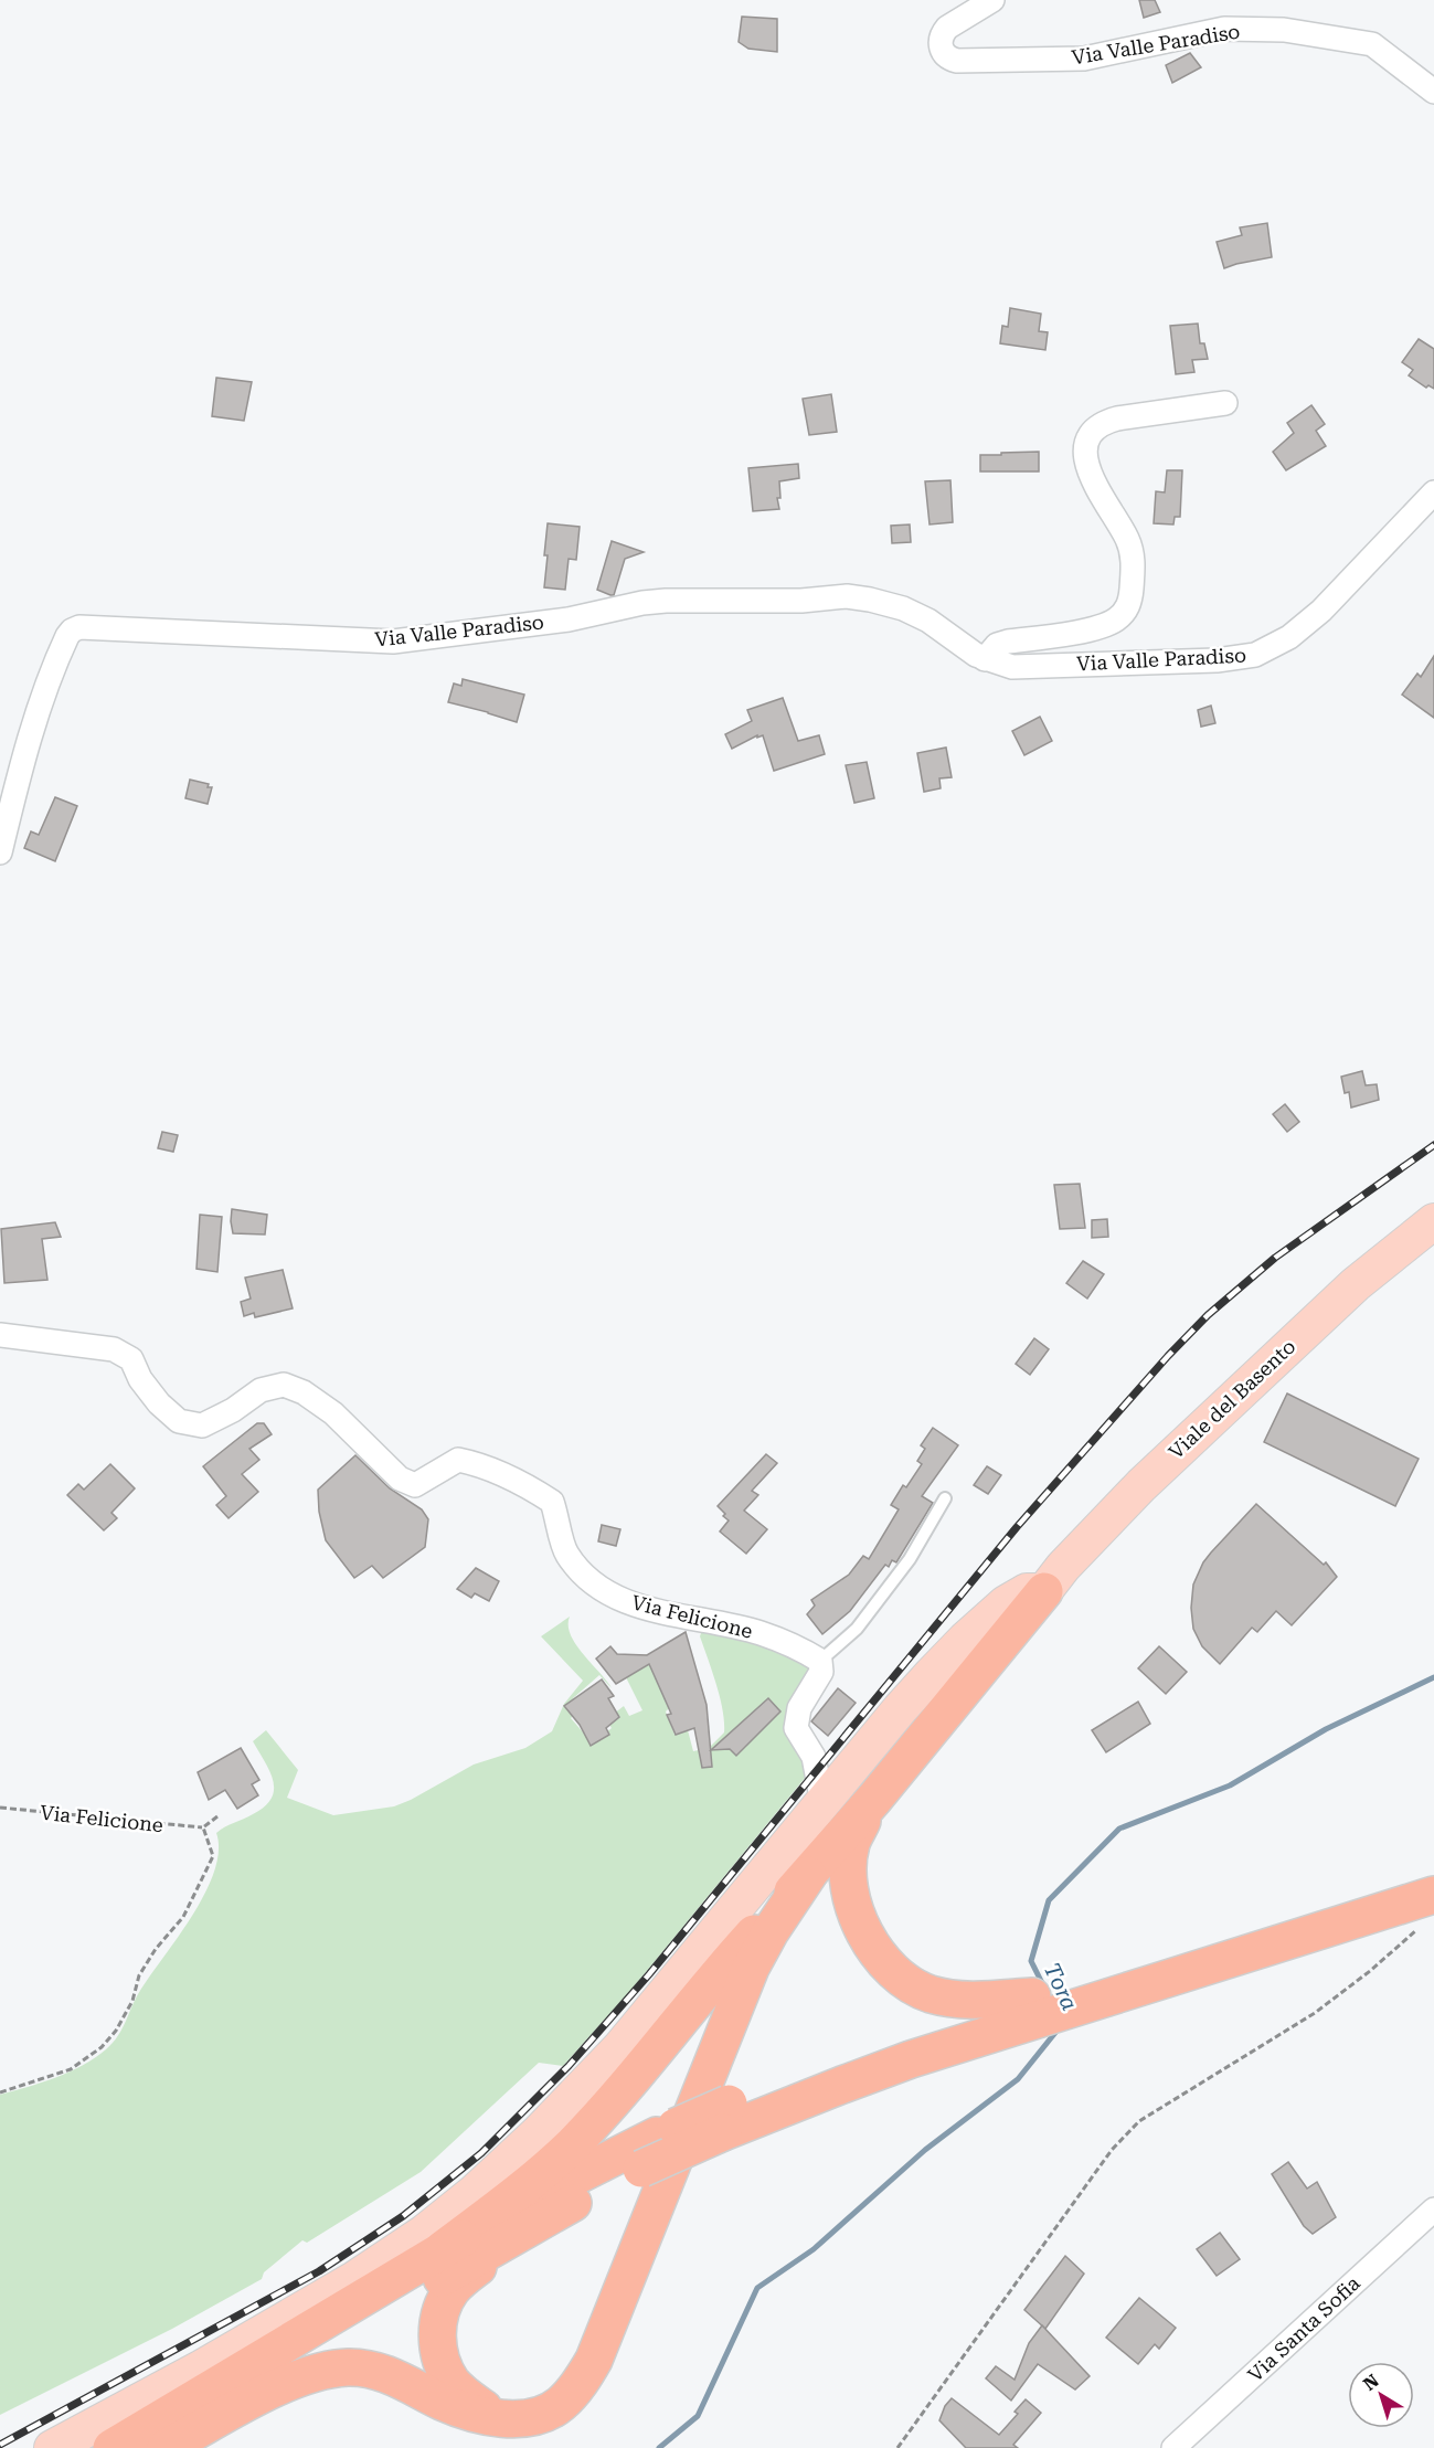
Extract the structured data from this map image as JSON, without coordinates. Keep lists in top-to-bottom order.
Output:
{
  "streets": {
    "main road": ["Viale del Basento"],
    "street": ["Via Valle Paradiso", "Via Felicione", "Via Santa Sofia"]
  },
  "water": ["Tora"],
  "north": "top left"
}
